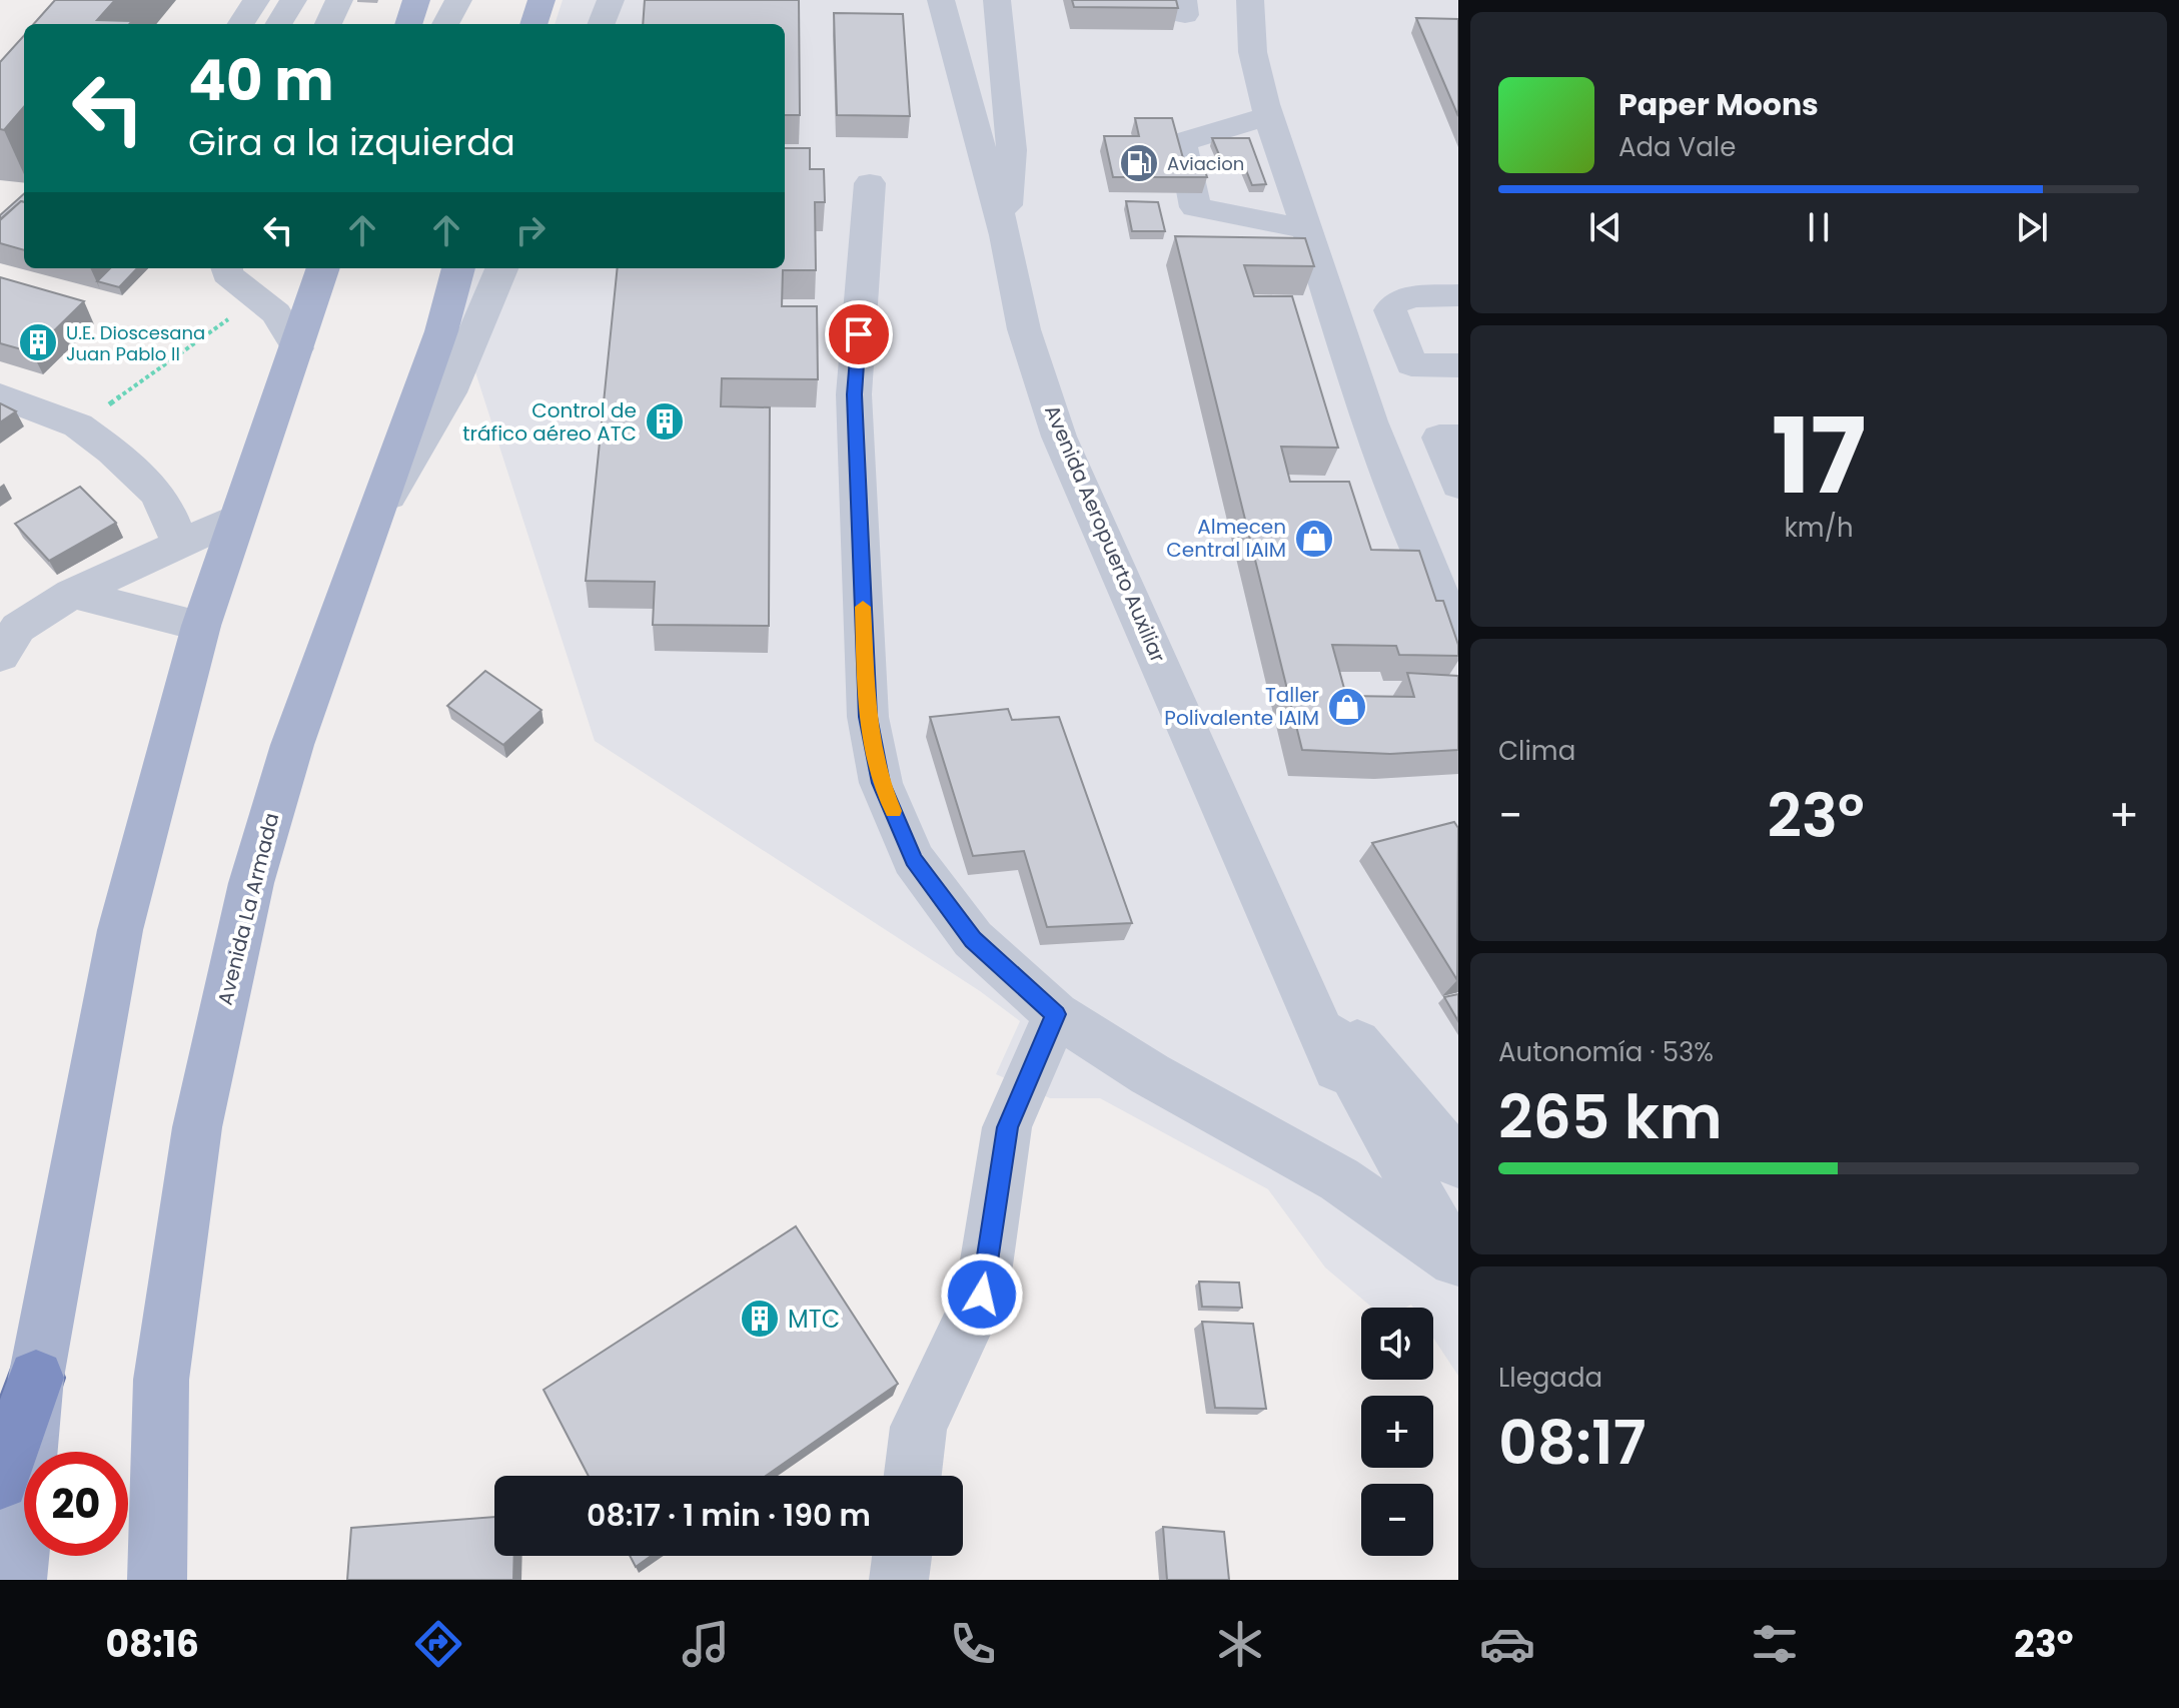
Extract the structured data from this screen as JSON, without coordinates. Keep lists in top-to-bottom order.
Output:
{
  "streets": {
    "main road": ["Avenida La Armada"],
    "lane": ["Avenida Aeropuerto Auxiliar"]
  },
  "places": {
    "fuel station": ["Aviacion"],
    "building": ["U.E. Dioscesana Juan Pablo II", "Control de tráfico aéreo ATC", "MTC"],
    "shop": ["Almecen Central IAIM", "Taller Polivalente IAIM"]
  },
  "page": {
    "turn": ["40 m", "Gira a la izquierda"],
    "song": ["Paper Moons", "Ada Vale"],
    "tile": [
      ["17", "km/h"],
      "Clima",
      ["Autonomía · 53%", "265 km"],
      ["Llegada", "08:17"]
    ],
    "heat": ["−", "23°", "+"],
    "map_buttons": ["+", "−"],
    "limit": "20",
    "trip": "08:17 · 1 min · 190 m",
    "tabs": ["08:16", "23°"]
  }
}
